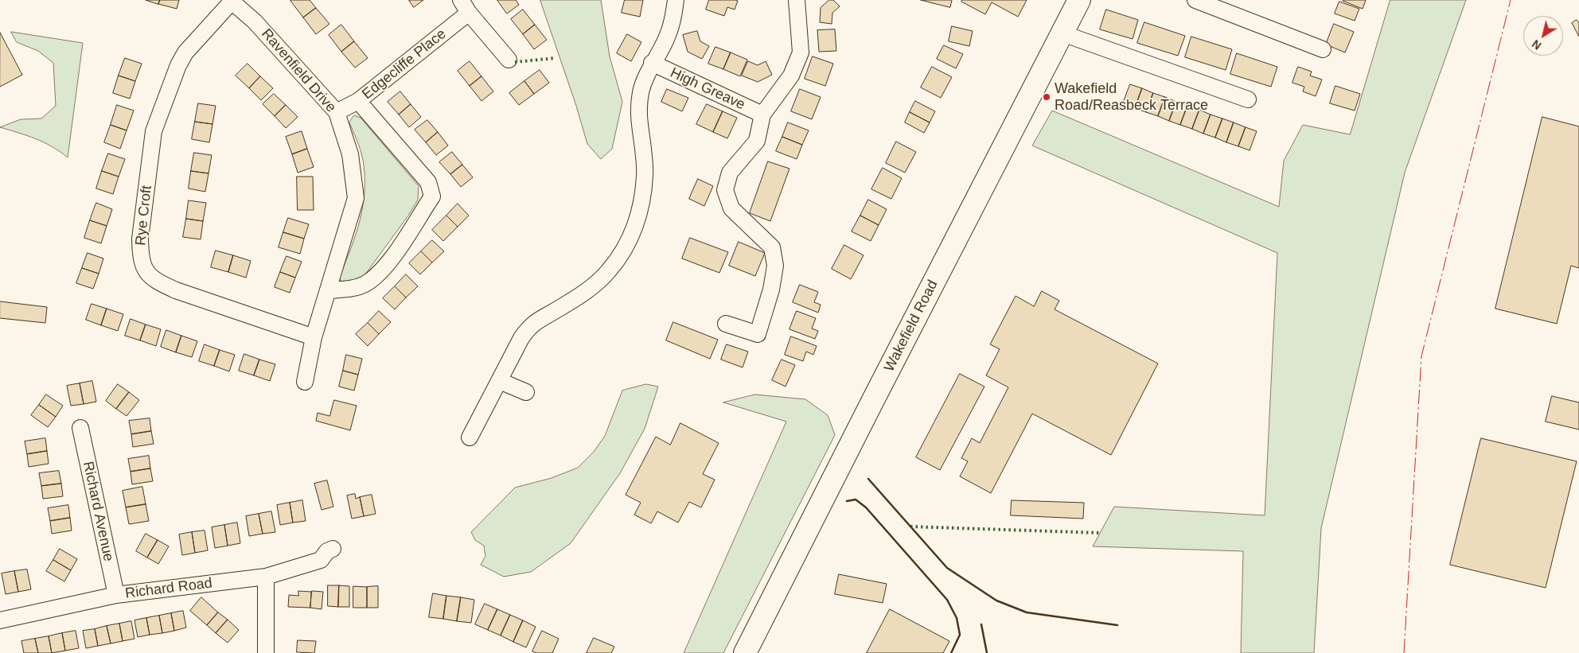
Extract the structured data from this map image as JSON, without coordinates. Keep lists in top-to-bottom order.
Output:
{
  "streets": {
    "main road": ["Wakefield Road"],
    "street": [
      "Edgecliffe Place",
      "Ravenfield Drive",
      "High Greave",
      "Rye Croft",
      "Richard Avenue",
      "Richard Road"
    ]
  },
  "crossings": [
    ["Edgecliffe Place", "Ravenfield Drive"],
    ["Ravenfield Drive", "Rye Croft"],
    ["Richard Avenue", "Richard Road"]
  ],
  "places": ["Wakefield Road/Reasbeck Terrace"],
  "north": "bottom left"
}
